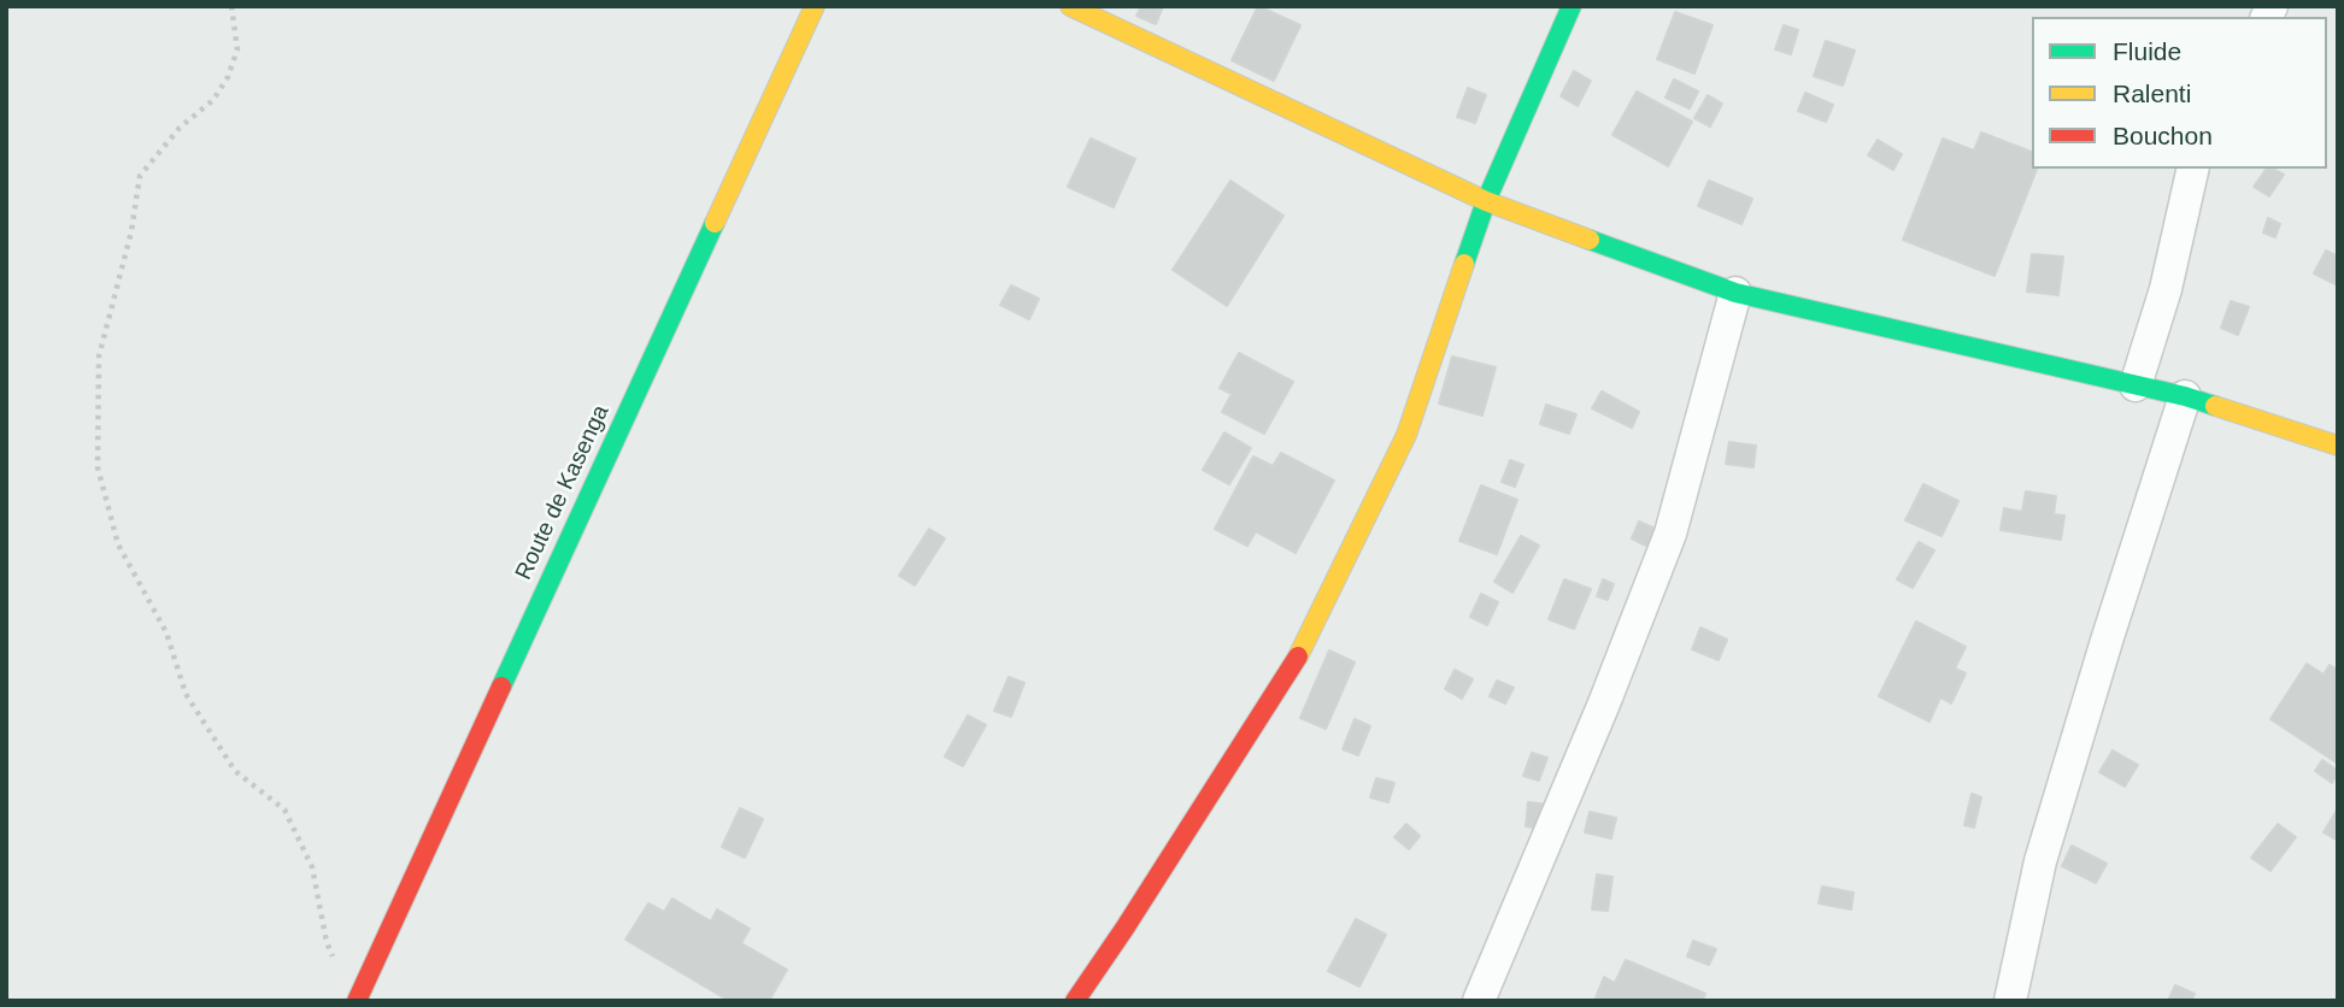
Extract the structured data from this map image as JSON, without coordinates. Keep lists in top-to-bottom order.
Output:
{
  "streets": {
    "main road": ["Route de Kasenga"]
  },
  "legend": ["Fluide", "Ralenti", "Bouchon"]
}
